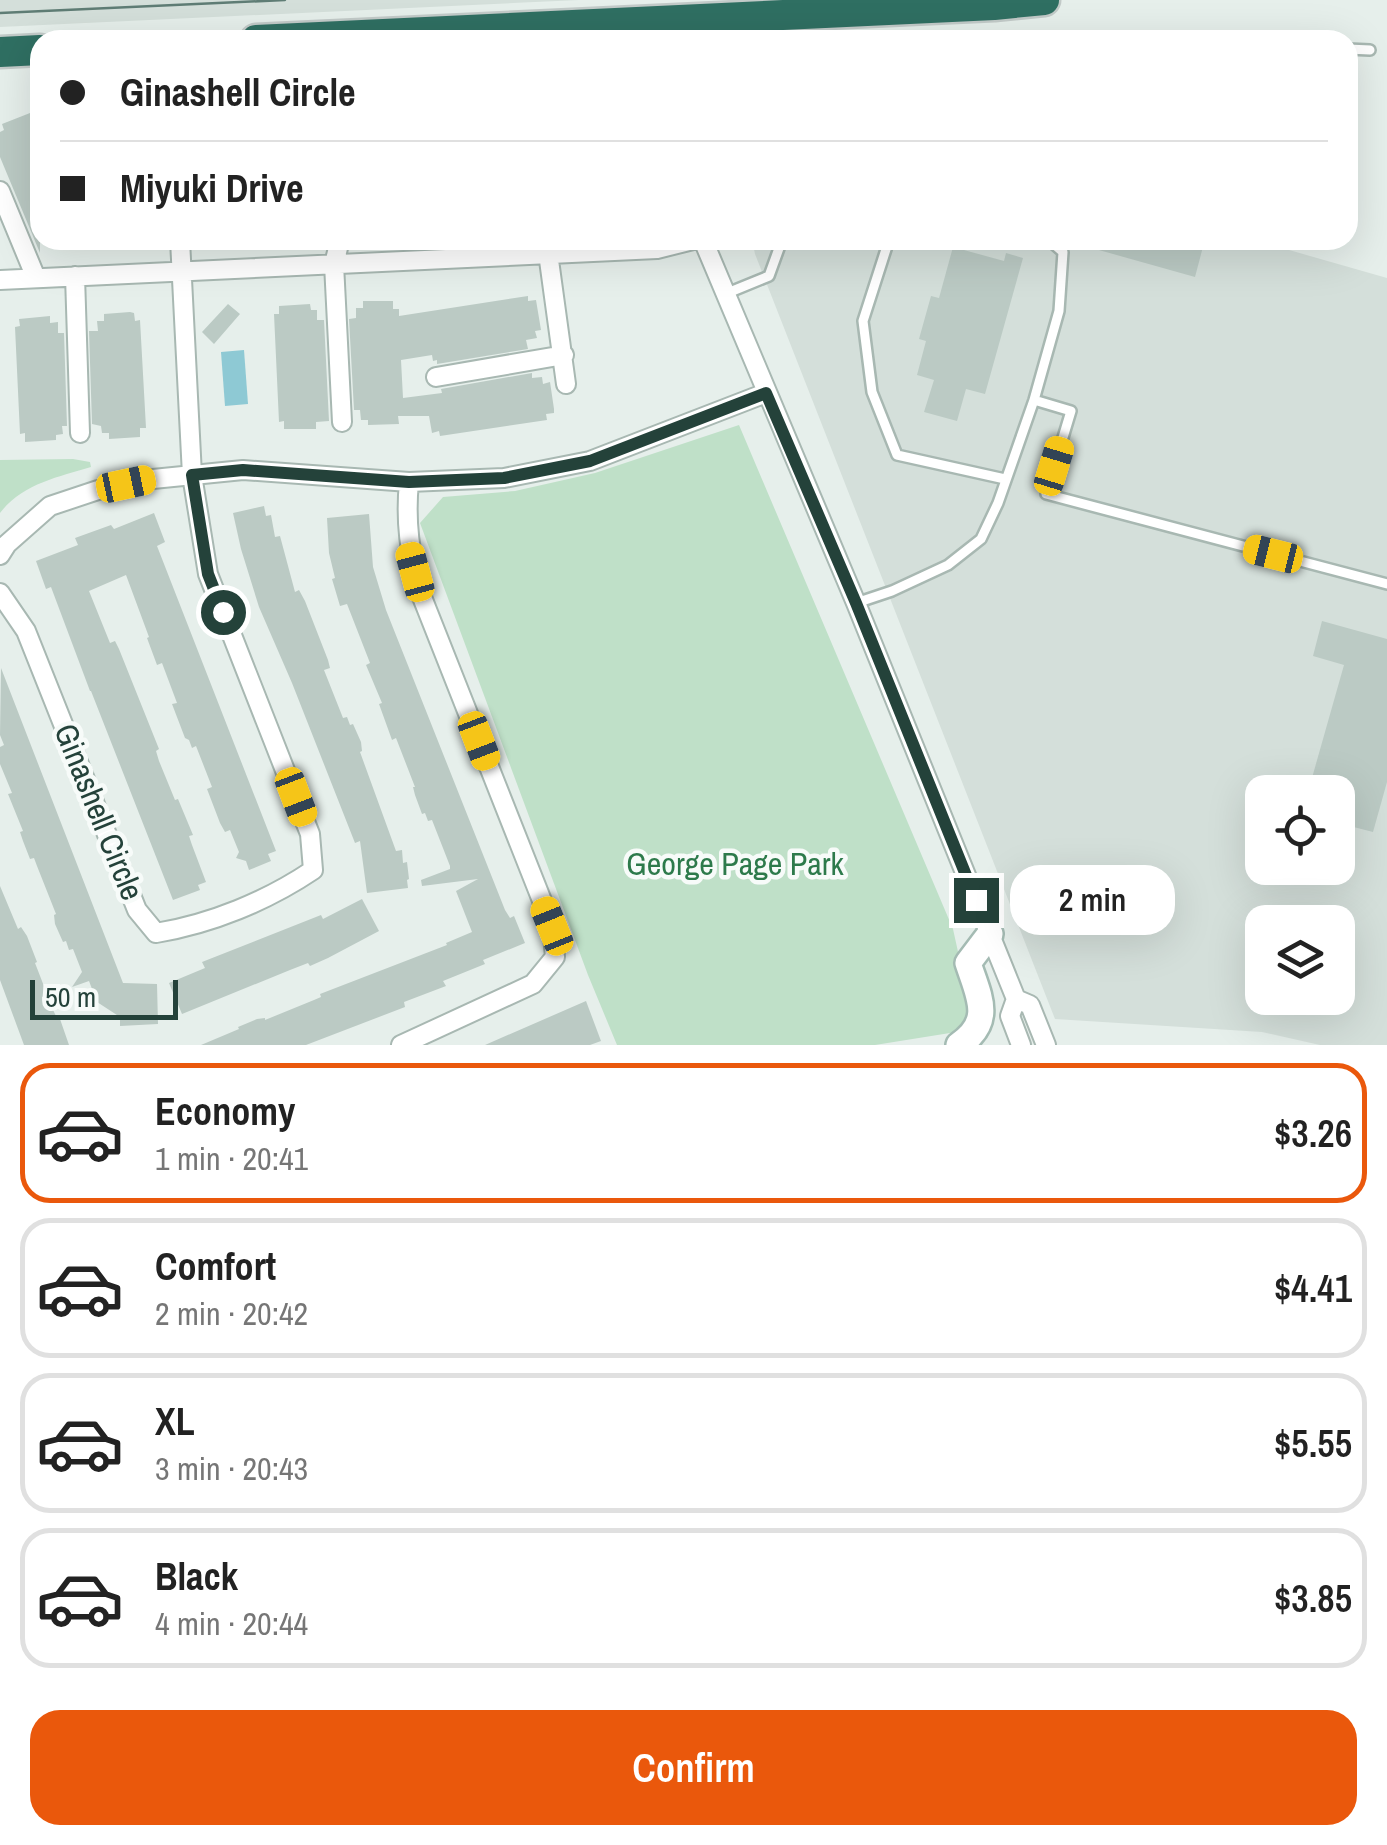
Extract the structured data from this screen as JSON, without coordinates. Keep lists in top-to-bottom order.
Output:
{
  "streets": {
    "street": ["Ginashell Circle"]
  },
  "parks": ["George Page Park"],
  "scale_bar": "50 m",
  "page": {
    "banner": ["Ginashell Circle", "Miyuki Drive"],
    "bubble": "2 min",
    "scale": "50 m",
    "list": [
      {
        "name": "Economy",
        "note": "1 min · 20:41",
        "value": "$3.26"
      },
      {
        "name": "Comfort",
        "note": "2 min · 20:42",
        "value": "$4.41"
      },
      {
        "name": "XL",
        "note": "3 min · 20:43",
        "value": "$5.55"
      },
      {
        "name": "Black",
        "note": "4 min · 20:44",
        "value": "$3.85"
      }
    ],
    "buttons": "Confirm"
  }
}
